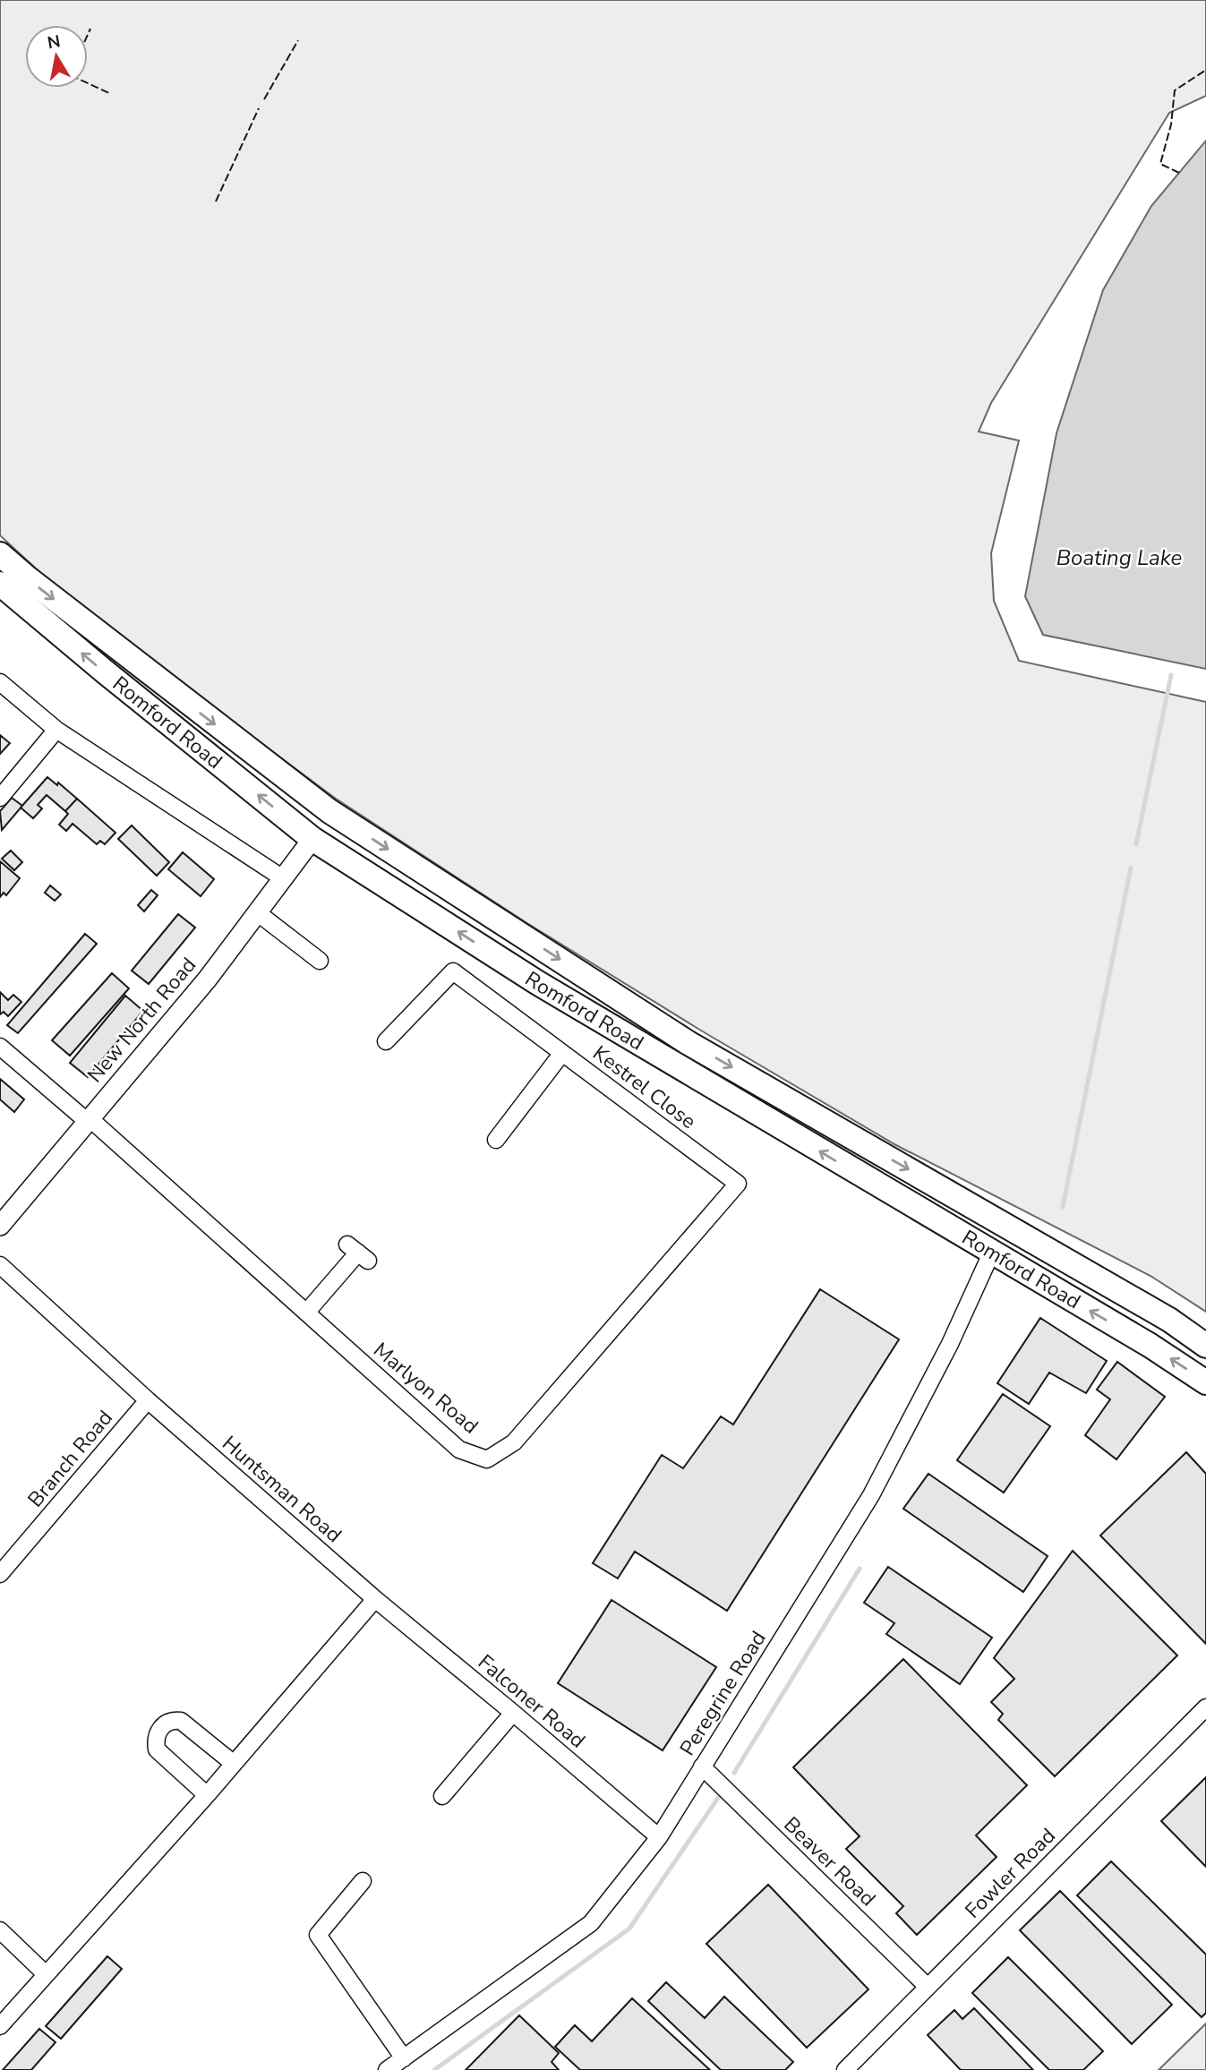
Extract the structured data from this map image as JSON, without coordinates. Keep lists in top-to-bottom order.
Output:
{
  "streets": {
    "main road": ["Romford Road"],
    "street": [
      "New North Road",
      "Kestrel Close",
      "Marlyon Road",
      "Branch Road",
      "Huntsman Road",
      "Peregrine Road",
      "Falconer Road",
      "Beaver Road",
      "Fowler Road"
    ]
  },
  "crossings": [
    ["Romford Road", "New North Road"],
    ["Romford Road", "Peregrine Road"],
    ["New North Road", "Marlyon Road"],
    ["Kestrel Close", "Marlyon Road"],
    ["Branch Road", "Huntsman Road"],
    ["Huntsman Road", "Falconer Road"],
    ["Peregrine Road", "Falconer Road"],
    ["Peregrine Road", "Beaver Road"],
    ["Beaver Road", "Fowler Road"]
  ],
  "water": ["Boating Lake"],
  "north": "top"
}
